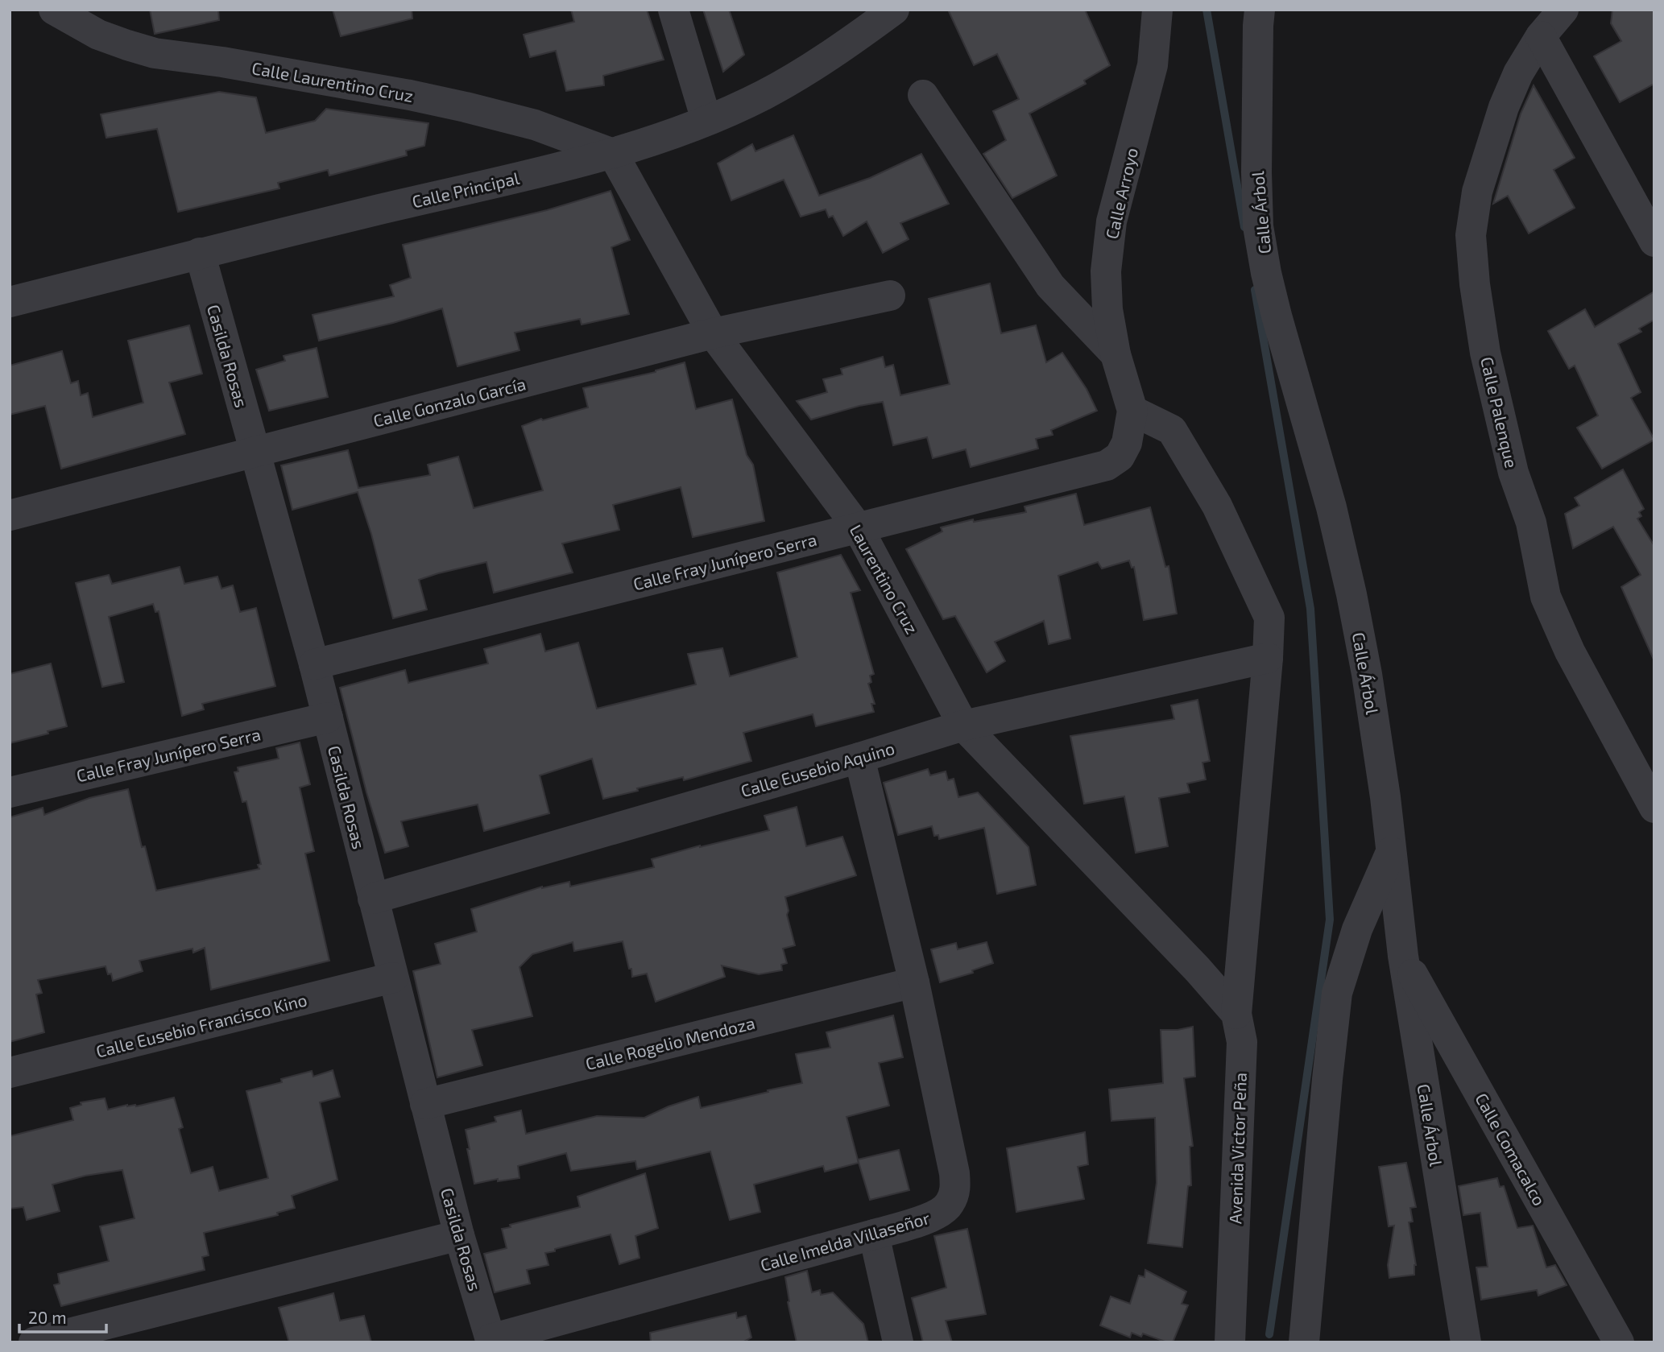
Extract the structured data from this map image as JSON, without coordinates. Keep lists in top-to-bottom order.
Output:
{
  "streets": {
    "street": [
      "Calle Laurentino Cruz",
      "Calle Principal",
      "Calle Arroyo",
      "Calle Árbol",
      "Casilda Rosas",
      "Calle Gonzalo García",
      "Calle Palenque",
      "Calle Fray Junípero Serra",
      "Laurentino Cruz",
      "Calle Eusebio Aquino",
      "Calle Eusebio Francisco Kino",
      "Calle Rogelio Mendoza",
      "Avenida Victor Peña",
      "Calle Comacalco",
      "Calle Imelda Villaseñor"
    ]
  },
  "crossings": [
    ["Calle Laurentino Cruz", "Calle Principal"],
    ["Calle Laurentino Cruz", "Laurentino Cruz"],
    ["Calle Principal", "Casilda Rosas"],
    ["Calle Principal", "Laurentino Cruz"],
    ["Calle Arroyo", "Calle Fray Junípero Serra"],
    ["Calle Árbol", "Calle Comacalco"],
    ["Casilda Rosas", "Calle Gonzalo García"],
    ["Casilda Rosas", "Calle Fray Junípero Serra"],
    ["Casilda Rosas", "Calle Eusebio Aquino"],
    ["Casilda Rosas", "Calle Eusebio Francisco Kino"],
    ["Casilda Rosas", "Calle Rogelio Mendoza"],
    ["Casilda Rosas", "Calle Imelda Villaseñor"],
    ["Calle Gonzalo García", "Laurentino Cruz"],
    ["Calle Fray Junípero Serra", "Laurentino Cruz"],
    ["Laurentino Cruz", "Calle Eusebio Aquino"],
    ["Laurentino Cruz", "Avenida Victor Peña"],
    ["Calle Eusebio Aquino", "Calle Imelda Villaseñor"],
    ["Calle Rogelio Mendoza", "Calle Imelda Villaseñor"]
  ],
  "scale_bar": "20 m"
}
